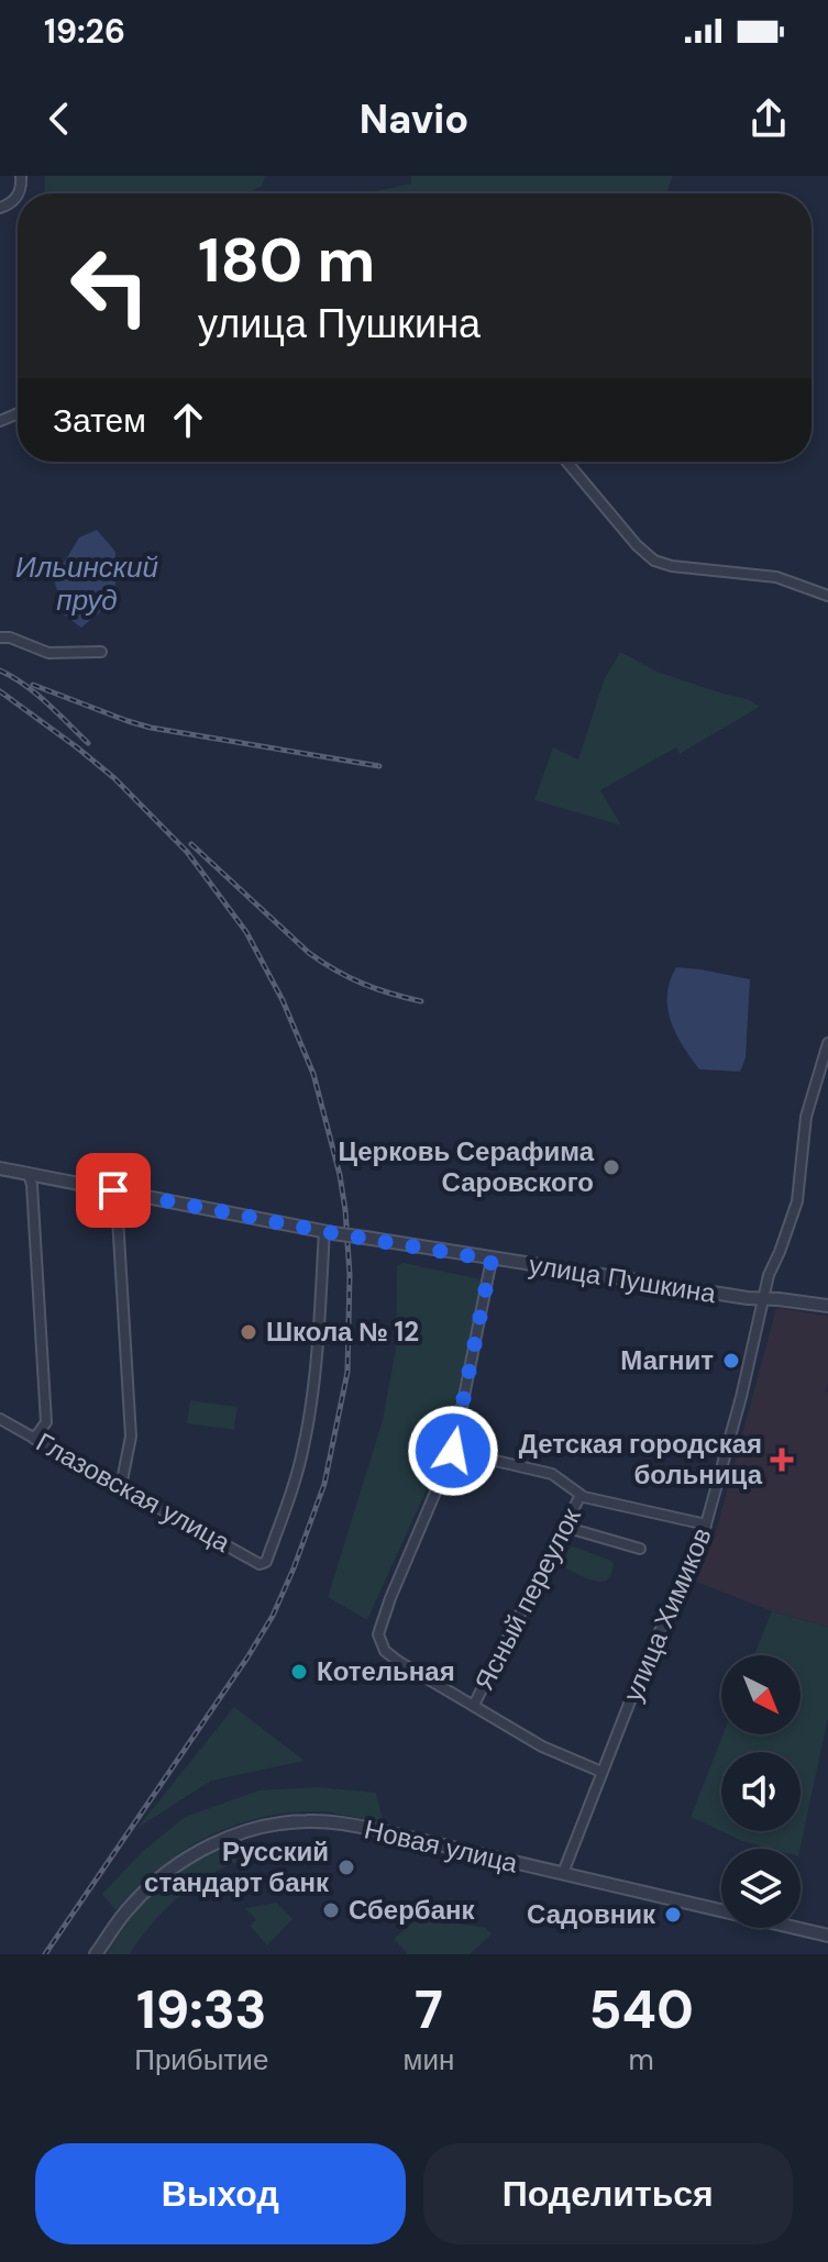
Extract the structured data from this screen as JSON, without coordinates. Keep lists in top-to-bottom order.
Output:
{
  "streets": {
    "street": [
      "улица Пушкина",
      "Глазовская улица",
      "Ясный переулок",
      "улица Химиков",
      "Новая улица"
    ]
  },
  "crossings": [
    ["улица Пушкина", "Глазовская улица"],
    ["улица Пушкина", "улица Химиков"],
    ["улица Химиков", "Новая улица"]
  ],
  "water": ["Ильинский пруд"],
  "places": {
    "other": [
      "Церковь Серафима Саровского",
      "Школа № 12",
      "Магнит",
      "Котельная",
      "Русский стандарт банк",
      "Сбербанк",
      "Садовник"
    ],
    "health": ["Детская городская больница"]
  },
  "north": "bottom right",
  "page": {
    "status": "19:26",
    "header": "Navio",
    "turn": ["180 m", "улица Пушкина"],
    "then": "Затем",
    "eta": [
      "19:33",
      "Прибытие",
      "7",
      "мин",
      "540",
      "m"
    ],
    "buttons": ["Выход", "Поделиться"]
  }
}
